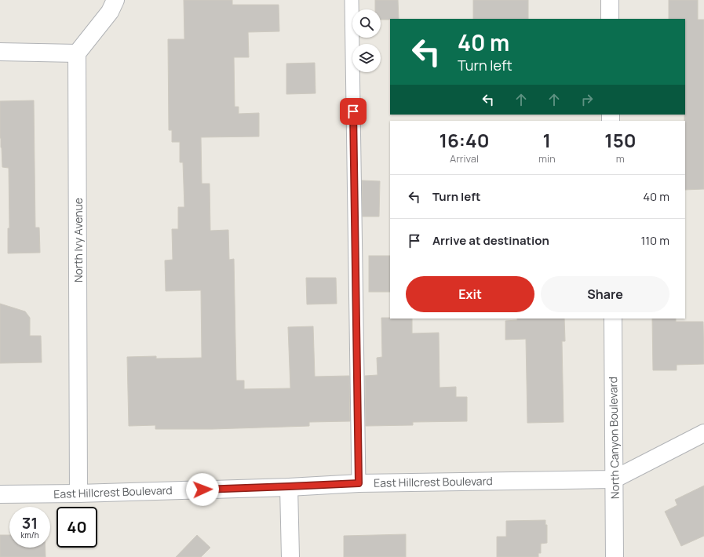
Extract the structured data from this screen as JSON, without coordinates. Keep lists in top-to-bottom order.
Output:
{
  "streets": {
    "street": ["North Ivy Avenue", "North Canyon Boulevard", "East Hillcrest Boulevard"]
  },
  "crossings": [
    ["North Ivy Avenue", "East Hillcrest Boulevard"],
    ["North Canyon Boulevard", "East Hillcrest Boulevard"]
  ],
  "page": {
    "turn": ["40 m", "Turn left"],
    "eta": [
      "16:40",
      "Arrival",
      "1",
      "min",
      "150",
      "m"
    ],
    "list": [
      {
        "name": "Turn left",
        "value": "40 m"
      },
      {
        "name": "Arrive at destination",
        "value": "110 m"
      }
    ],
    "buttons": ["Exit", "Share"],
    "speed": "31 km/h",
    "limit": "40"
  }
}
